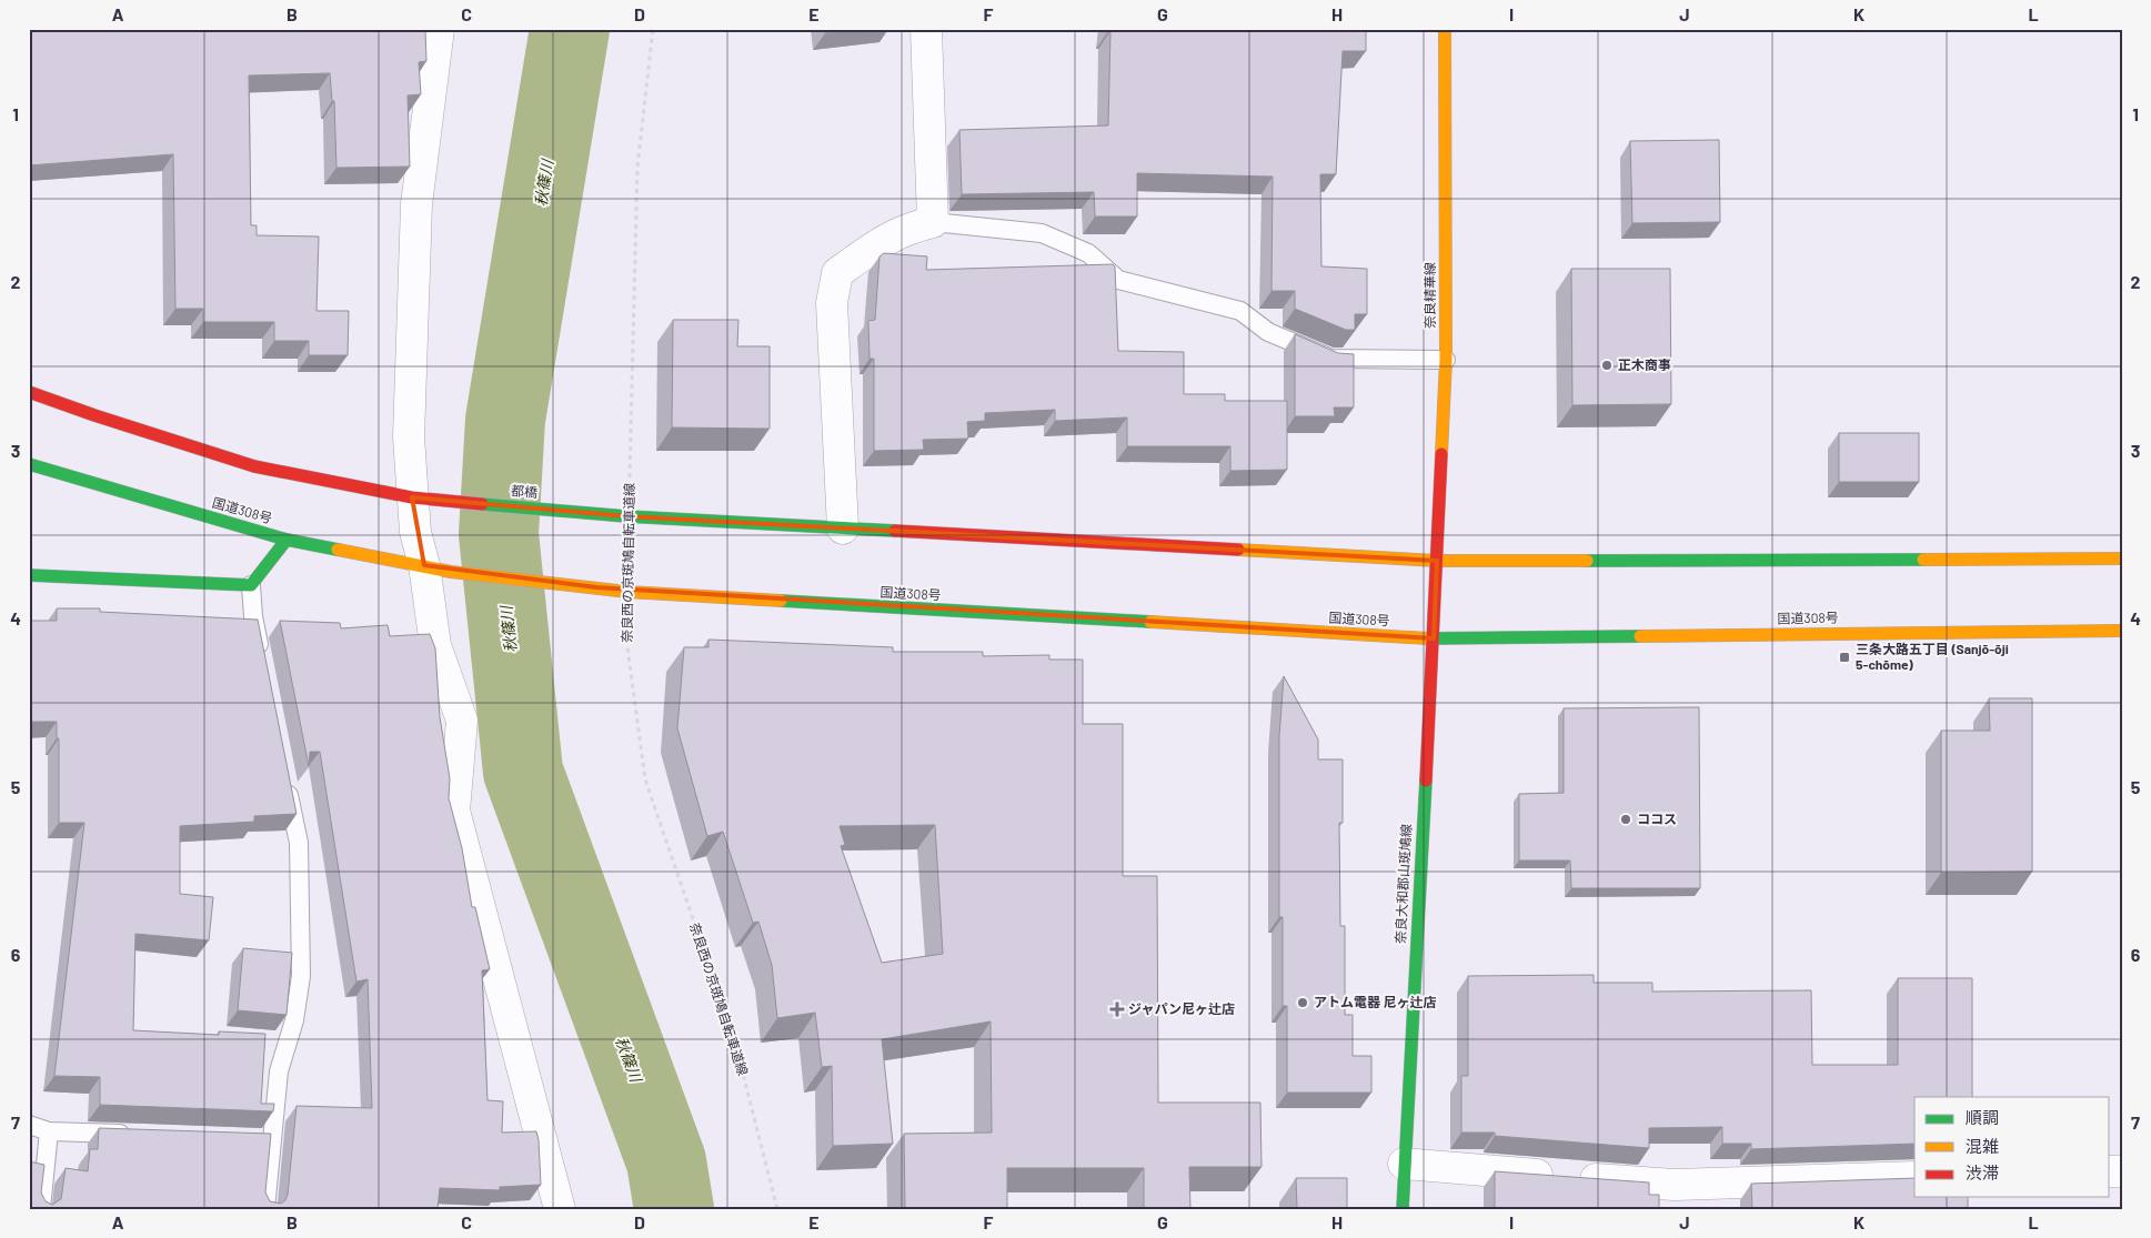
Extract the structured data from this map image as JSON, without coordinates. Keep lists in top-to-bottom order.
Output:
{
  "streets": {
    "main road": [
      "奈良精華線",
      "都橋",
      "国道308号",
      "奈良大和郡山斑鳩線"
    ],
    "path": ["奈良西の京斑鳩自転車道線"]
  },
  "crossings": [
    ["奈良精華線", "奈良大和郡山斑鳩線"],
    ["都橋", "奈良西の京斑鳩自転車道線"],
    ["国道308号", "奈良西の京斑鳩自転車道線"],
    ["国道308号", "奈良大和郡山斑鳩線"]
  ],
  "water": ["秋篠川"],
  "places": {
    "other": ["正木商事", "ココス", "アトム電器 尼ヶ辻店"],
    "transit": ["三条大路五丁目 (Sanjō-ōji 5-chōme)"],
    "health": ["ジャパン尼ヶ辻店"]
  },
  "legend": ["順調", "混雑", "渋滞"],
  "grid": {
    "columns": [
      "A",
      "B",
      "C",
      "D",
      "E",
      "F",
      "G",
      "H",
      "I",
      "J",
      "K",
      "L"
    ],
    "rows": [
      "1",
      "2",
      "3",
      "4",
      "5",
      "6",
      "7"
    ]
  }
}
